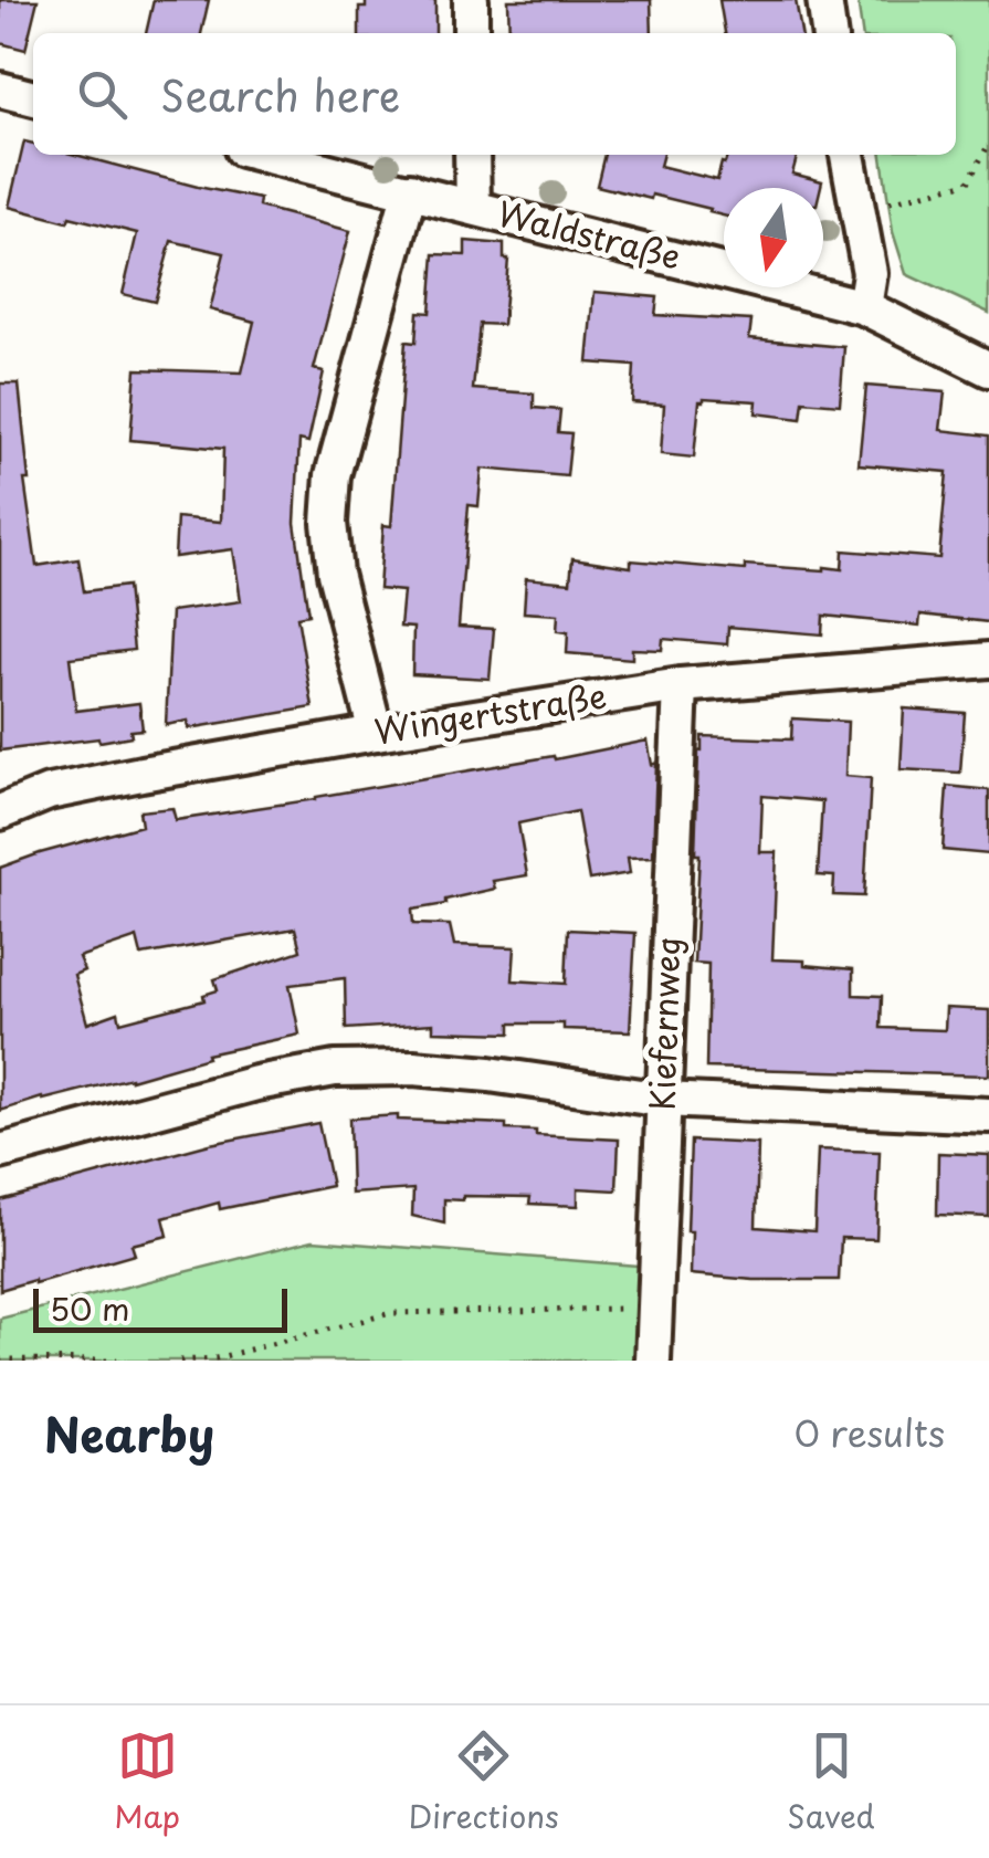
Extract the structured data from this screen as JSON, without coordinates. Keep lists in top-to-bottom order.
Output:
{
  "streets": {
    "street": ["Waldstraße", "Wingertstraße", "Kiefernweg"]
  },
  "crossings": [
    ["Wingertstraße", "Kiefernweg"]
  ],
  "scale_bar": "50 m",
  "north": "bottom",
  "page": {
    "search": "Search here",
    "scale": "50 m",
    "heading": ["Nearby", "0 results"],
    "nav": ["Map", "Directions", "Saved"]
  }
}
